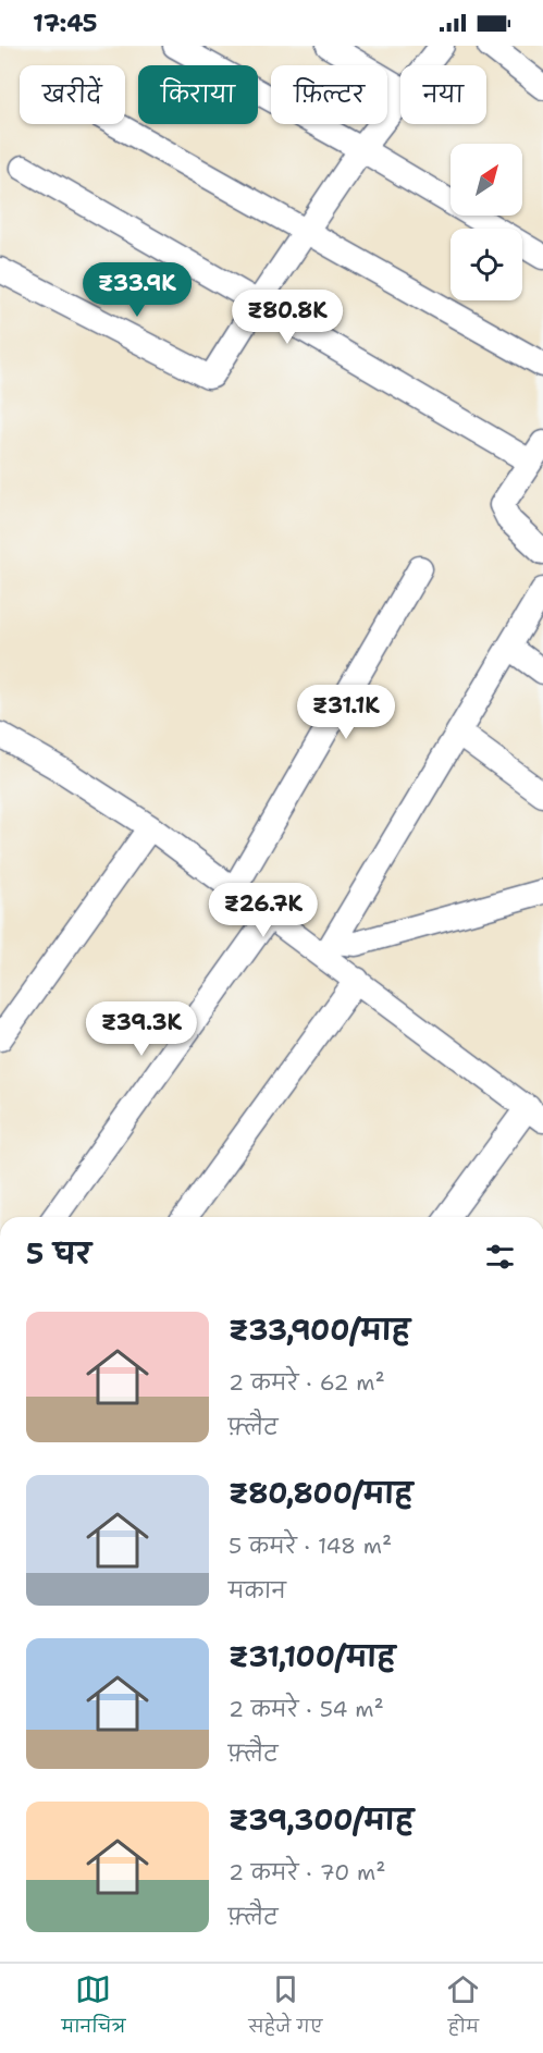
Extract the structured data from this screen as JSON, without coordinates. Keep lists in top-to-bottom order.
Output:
{
  "north": "top right",
  "page": {
    "status": "17:45",
    "chip": [
      "खरीदें",
      "किराया",
      "फ़िल्टर",
      "नया"
    ],
    "price": [
      "₹33.9K",
      "₹80.8K",
      "₹31.1K",
      "₹26.7K",
      "₹39.3K"
    ],
    "heading": "5 घर",
    "list": [
      {
        "name": "₹33,900/माह",
        "note": "2 कमरे · 62 m² · फ़्लैट"
      },
      {
        "name": "₹80,800/माह",
        "note": "5 कमरे · 148 m² · मकान"
      },
      {
        "name": "₹31,100/माह",
        "note": "2 कमरे · 54 m² · फ़्लैट"
      },
      {
        "name": "₹39,300/माह",
        "note": "2 कमरे · 70 m² · फ़्लैट"
      }
    ],
    "tabs": ["मानचित्र", "सहेजे गए", "होम"]
  }
}
